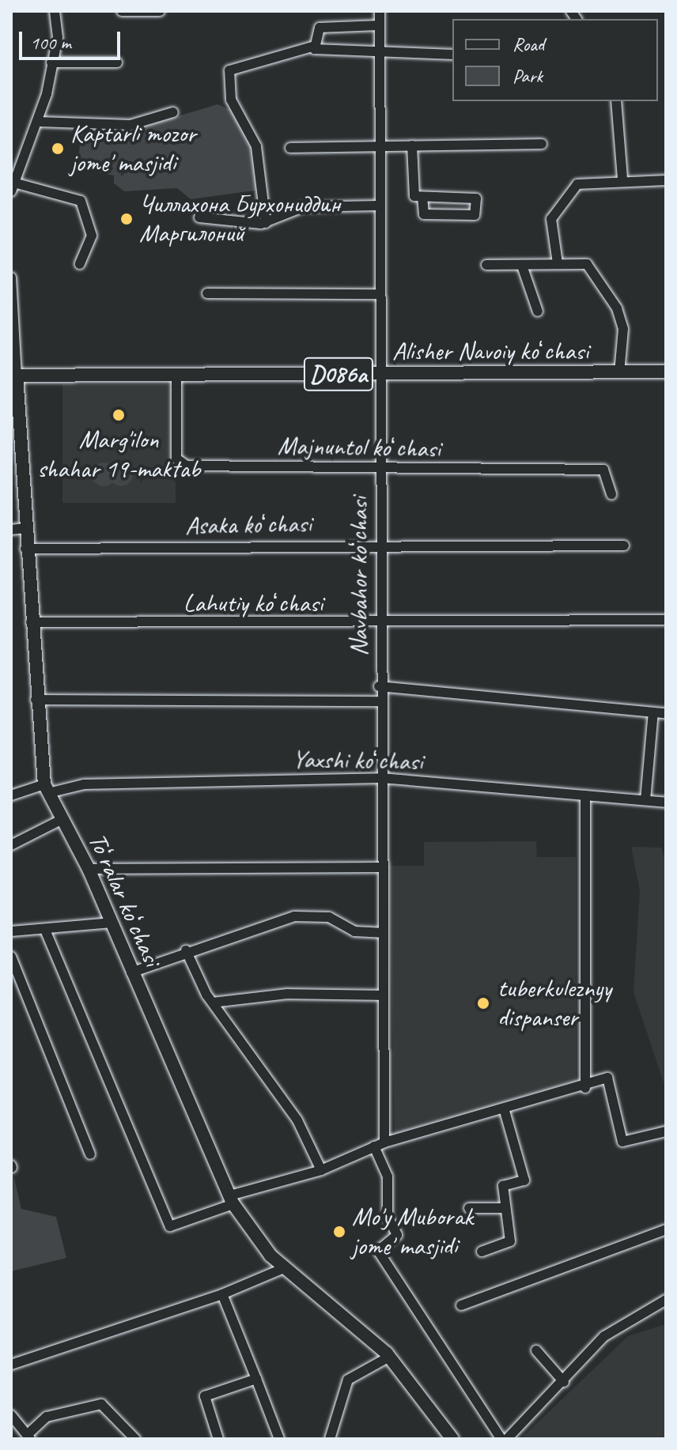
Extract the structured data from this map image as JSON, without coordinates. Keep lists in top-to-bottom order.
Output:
{
  "streets": {
    "main road": ["Alisher Navoiy koʻchasi", "D086a", "Toʻralar koʻchasi"],
    "street": [
      "Majnuntol koʻchasi",
      "Asaka koʻchasi",
      "Navbahor koʻchasi",
      "Lahutiy koʻchasi",
      "Yaxshi koʻchasi"
    ]
  },
  "crossings": [
    ["Alisher Navoiy koʻchasi", "Majnuntol koʻchasi"],
    ["Alisher Navoiy koʻchasi", "Navbahor koʻchasi"],
    ["Alisher Navoiy koʻchasi", "Toʻralar koʻchasi"],
    ["Majnuntol koʻchasi", "Navbahor koʻchasi"],
    ["Asaka koʻchasi", "Navbahor koʻchasi"],
    ["Asaka koʻchasi", "Toʻralar koʻchasi"],
    ["Navbahor koʻchasi", "Lahutiy koʻchasi"],
    ["Navbahor koʻchasi", "Yaxshi koʻchasi"],
    ["Lahutiy koʻchasi", "Toʻralar koʻchasi"],
    ["Yaxshi koʻchasi", "Toʻralar koʻchasi"]
  ],
  "places": [
    "Kaptarli mozor jome' masjidi",
    "Чиллахона Бурхониддин Маргилоний",
    "Marg'ilon shahar 19-maktab",
    "tuberkuleznyy dispanser",
    "Mo'y Muborak jome' masjidi"
  ],
  "legend": ["Road", "Park"],
  "scale_bar": "100 m"
}
